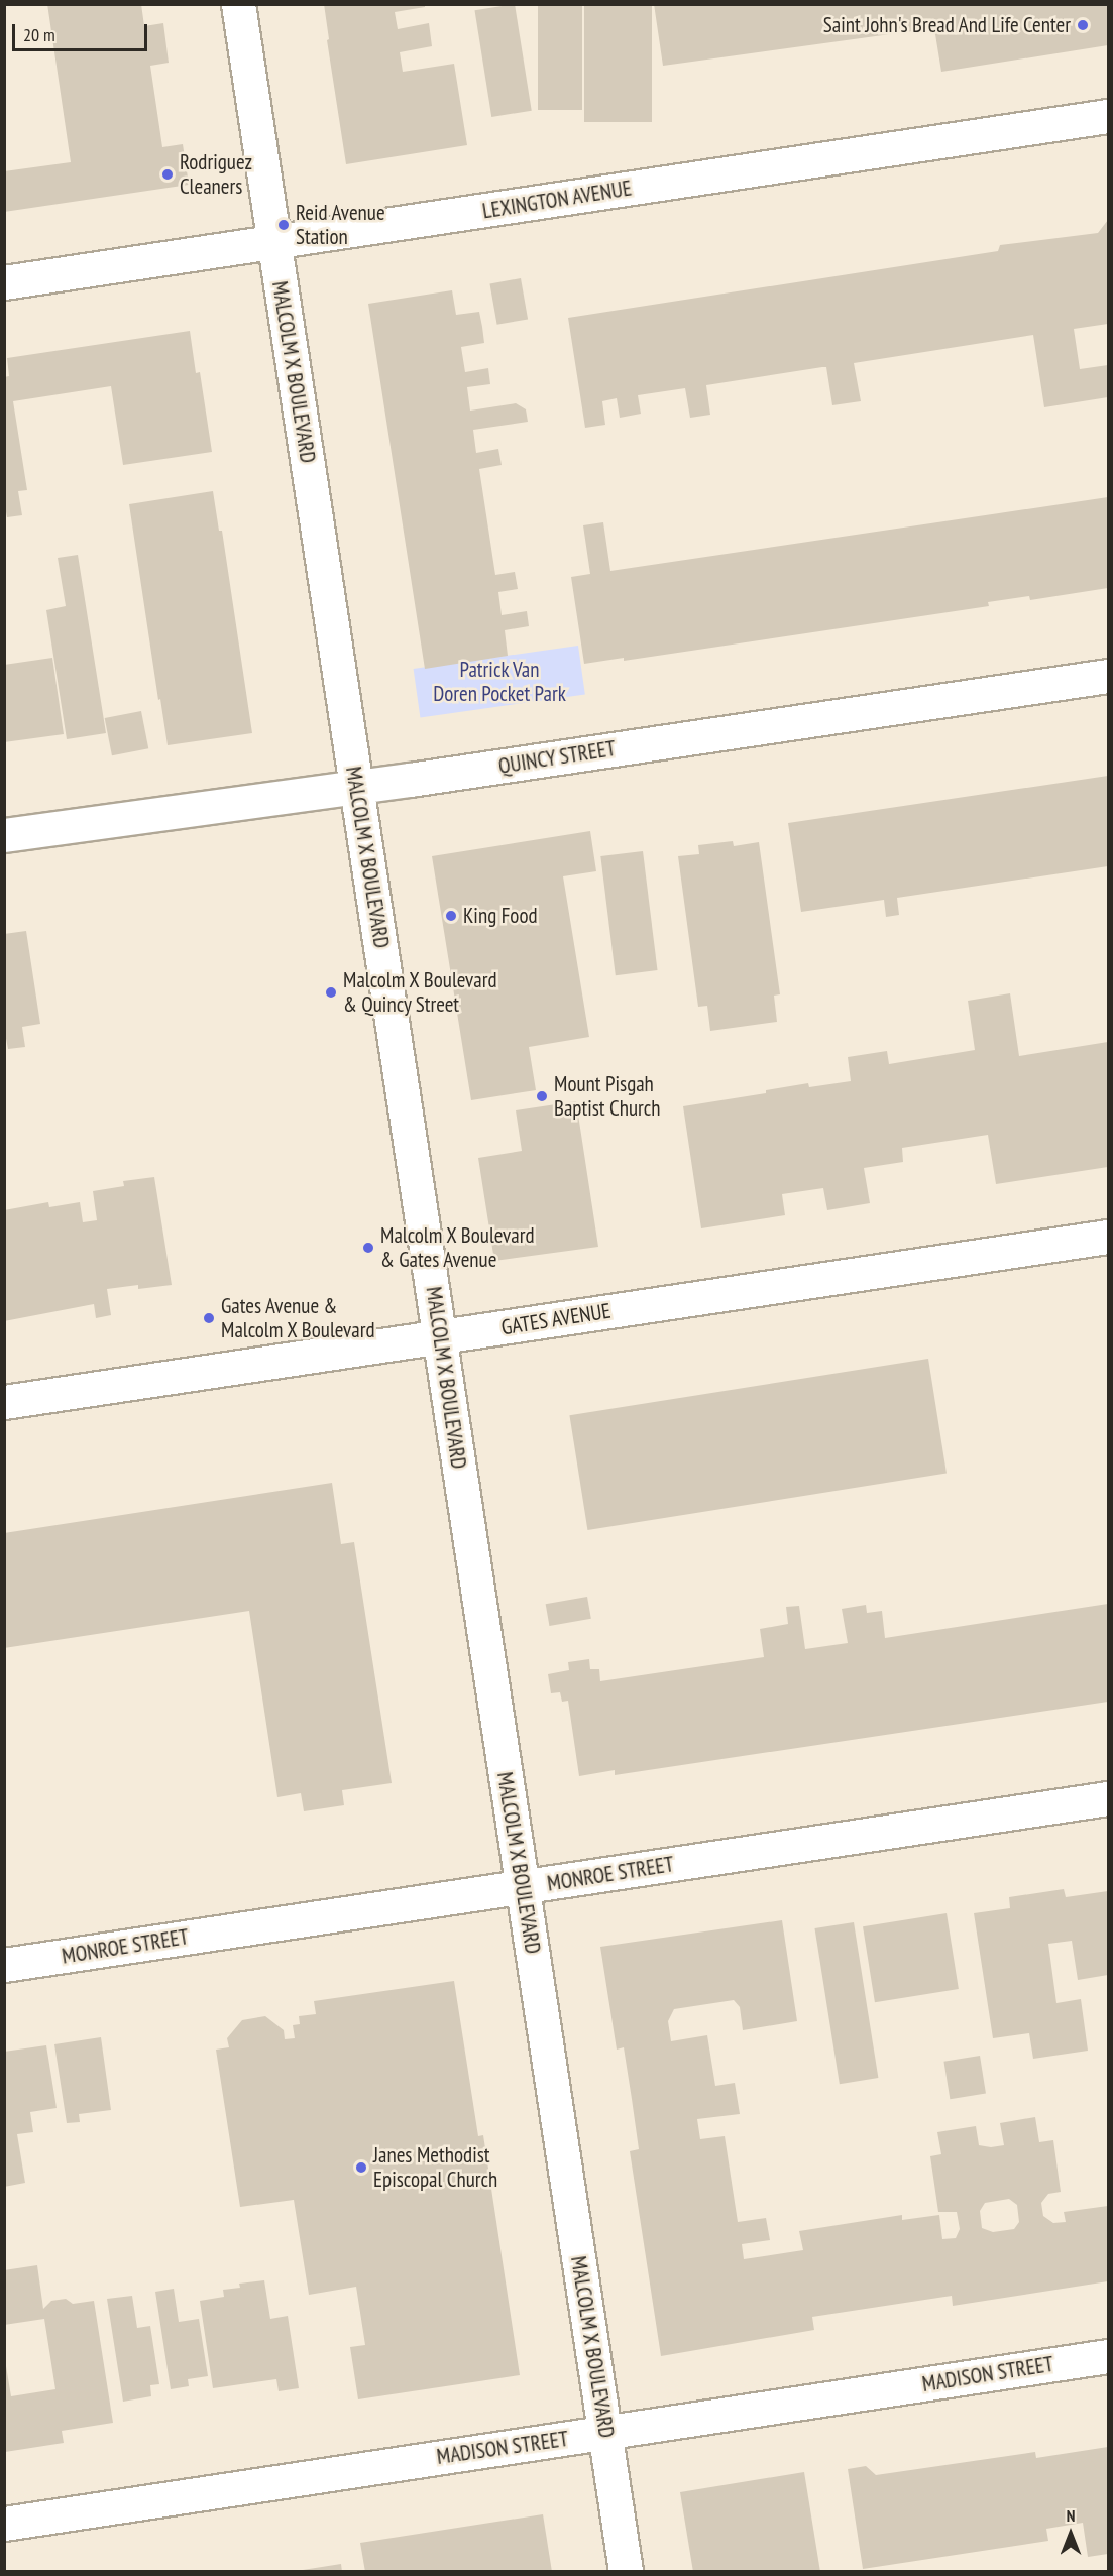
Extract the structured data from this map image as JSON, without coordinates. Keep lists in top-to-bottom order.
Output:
{
  "streets": {
    "street": [
      "LEXINGTON AVENUE",
      "MALCOLM X BOULEVARD",
      "QUINCY STREET",
      "GATES AVENUE",
      "MONROE STREET",
      "MADISON STREET"
    ]
  },
  "crossings": [
    ["LEXINGTON AVENUE", "MALCOLM X BOULEVARD"],
    ["MALCOLM X BOULEVARD", "QUINCY STREET"],
    ["MALCOLM X BOULEVARD", "GATES AVENUE"],
    ["MALCOLM X BOULEVARD", "MONROE STREET"],
    ["MALCOLM X BOULEVARD", "MADISON STREET"]
  ],
  "parks": ["Patrick Van Doren Pocket Park"],
  "places": [
    "Saint John's Bread And Life Center",
    "Rodriguez Cleaners",
    "Reid Avenue Station",
    "King Food",
    "Malcolm X Boulevard & Quincy Street",
    "Mount Pisgah Baptist Church",
    "Malcolm X Boulevard & Gates Avenue",
    "Gates Avenue & Malcolm X Boulevard",
    "Janes Methodist Episcopal Church"
  ],
  "scale_bar": "20 m",
  "north": "top"
}
